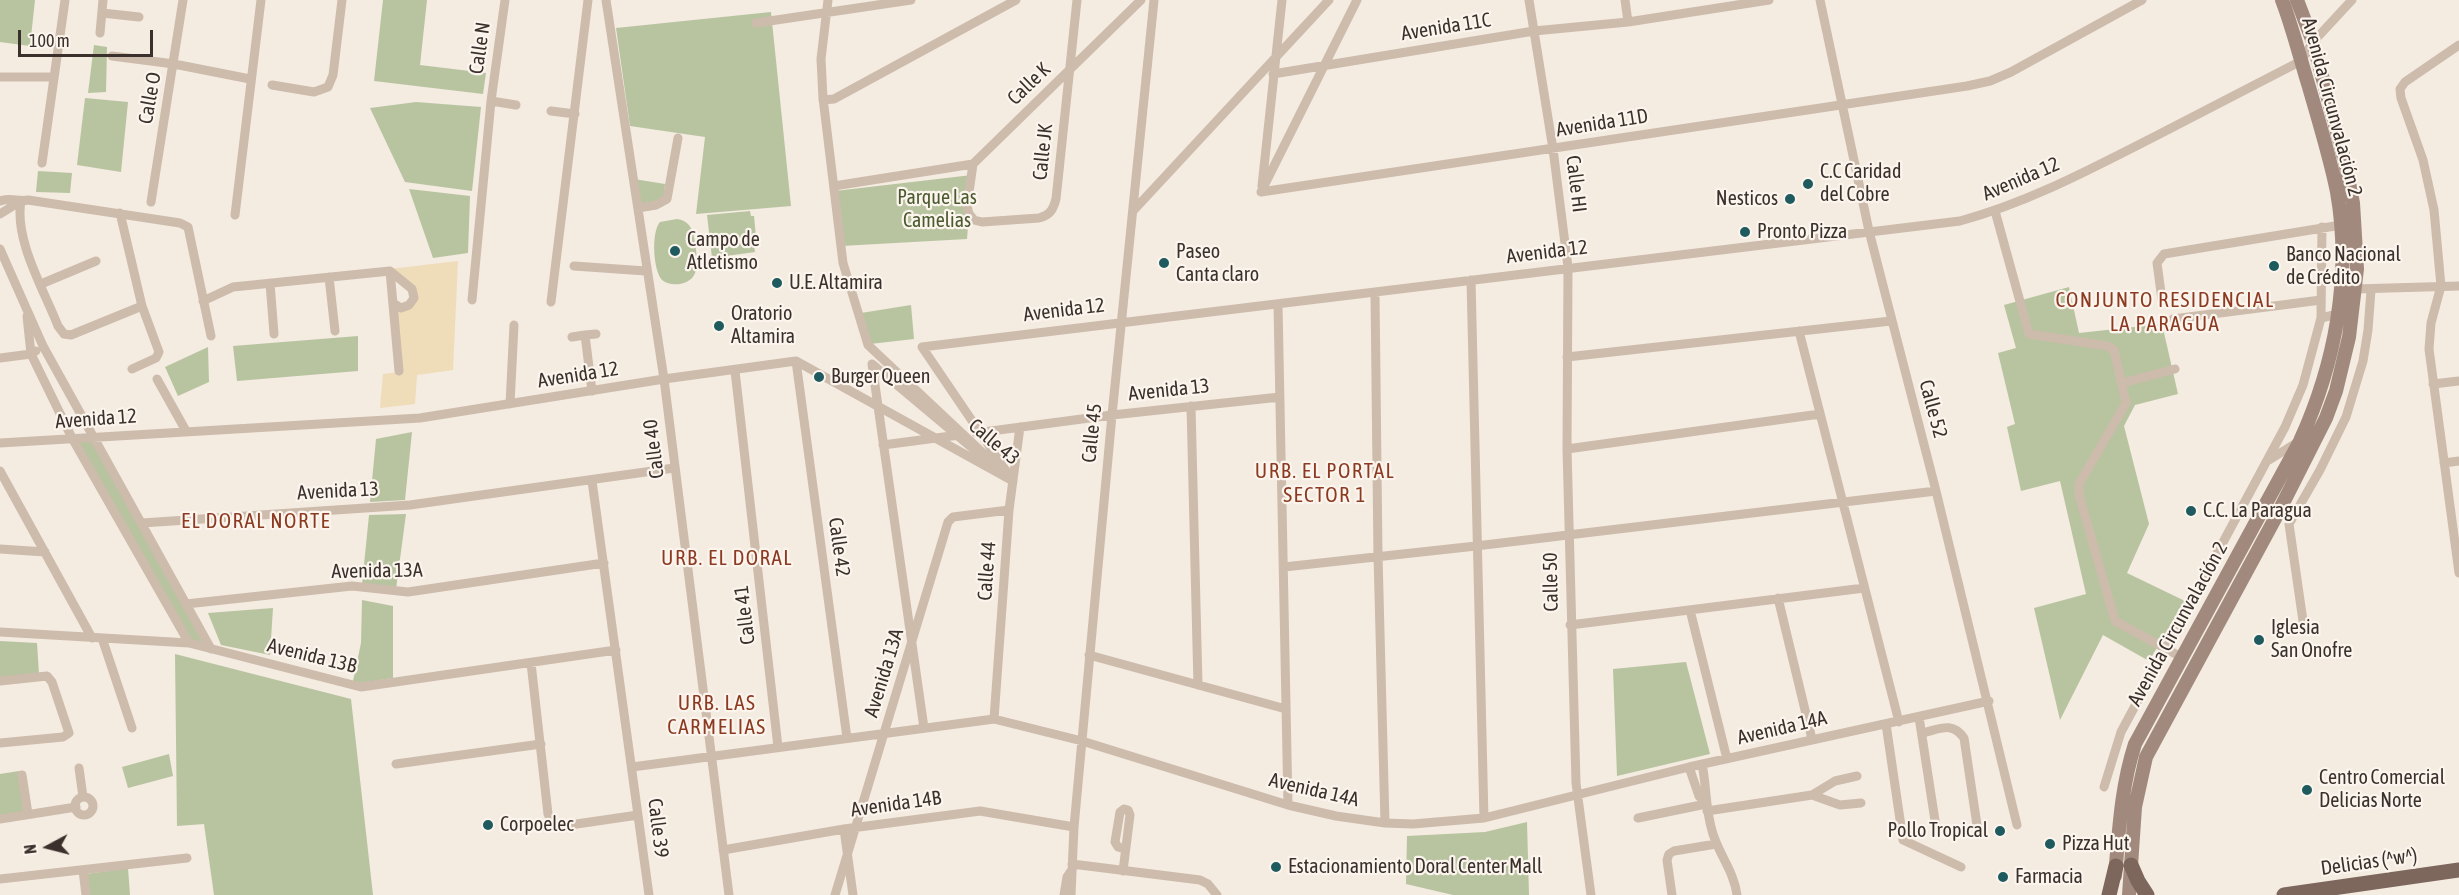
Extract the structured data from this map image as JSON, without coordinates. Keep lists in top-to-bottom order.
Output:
{
  "streets": {
    "main road": ["Avenida Circunvalación 2", "Delicias (^w^)"],
    "street": [
      "Avenida 11C",
      "Calle N",
      "Calle K",
      "Calle O",
      "Avenida 11D",
      "Calle JK",
      "Avenida 12",
      "Calle HI",
      "Avenida 13",
      "Calle 52",
      "Calle 45",
      "Calle 43",
      "Calle 40",
      "Calle 42",
      "Avenida 13A",
      "Calle 44",
      "Calle 50",
      "Calle 41",
      "Avenida 13B",
      "Avenida 14A",
      "Avenida 14B",
      "Calle 39"
    ]
  },
  "crossings": [
    ["Avenida 11C", "Calle HI"],
    ["Calle K", "Calle JK"],
    ["Avenida Circunvalación 2", "Avenida 12"],
    ["Avenida 11D", "Calle HI"],
    ["Avenida 11D", "Calle 52"],
    ["Avenida 12", "Calle HI"],
    ["Avenida 12", "Calle 52"],
    ["Avenida 12", "Calle 45"],
    ["Avenida 12", "Calle 43"],
    ["Avenida 12", "Calle 40"],
    ["Avenida 12", "Calle 42"],
    ["Avenida 12", "Calle 44"],
    ["Avenida 12", "Calle 50"],
    ["Avenida 12", "Calle 41"],
    ["Calle HI", "Calle 50"],
    ["Avenida 13", "Calle 45"],
    ["Avenida 13", "Calle 43"],
    ["Avenida 13", "Calle 40"],
    ["Avenida 13", "Calle 44"],
    ["Avenida 13", "Calle 39"],
    ["Calle 52", "Avenida 14A"],
    ["Calle 45", "Avenida 14A"],
    ["Calle 45", "Avenida 14B"],
    ["Calle 43", "Calle 44"],
    ["Calle 43", "Avenida 14A"],
    ["Calle 40", "Avenida 14A"],
    ["Calle 40", "Avenida 14B"],
    ["Calle 42", "Avenida 14A"],
    ["Avenida 13A", "Calle 44"],
    ["Avenida 13A", "Calle 39"],
    ["Calle 44", "Avenida 14A"],
    ["Calle 50", "Avenida 14A"],
    ["Calle 41", "Avenida 14A"],
    ["Avenida 13B", "Calle 39"],
    ["Avenida 14A", "Calle 39"]
  ],
  "districts": [
    "CONJUNTO RESIDENCIAL LA PARAGUA",
    "URB. EL PORTAL SECTOR 1",
    "EL DORAL NORTE",
    "URB. EL DORAL",
    "URB. LAS CARMELIAS"
  ],
  "parks": ["Parque Las Camelias"],
  "places": [
    "C.C Caridad del Cobre",
    "Nesticos",
    "Pronto Pizza",
    "Campo de Atletismo",
    "Paseo Canta claro",
    "Banco Nacional de Crédito",
    "U.E. Altamira",
    "Oratorio Altamira",
    "Burger Queen",
    "C.C. La Paragua",
    "Iglesia San Onofre",
    "Centro Comercial Delicias Norte",
    "Corpoelec",
    "Pollo Tropical",
    "Pizza Hut",
    "Estacionamiento Doral Center Mall",
    "Farmacia"
  ],
  "scale_bar": "100 m",
  "north": "left"
}
